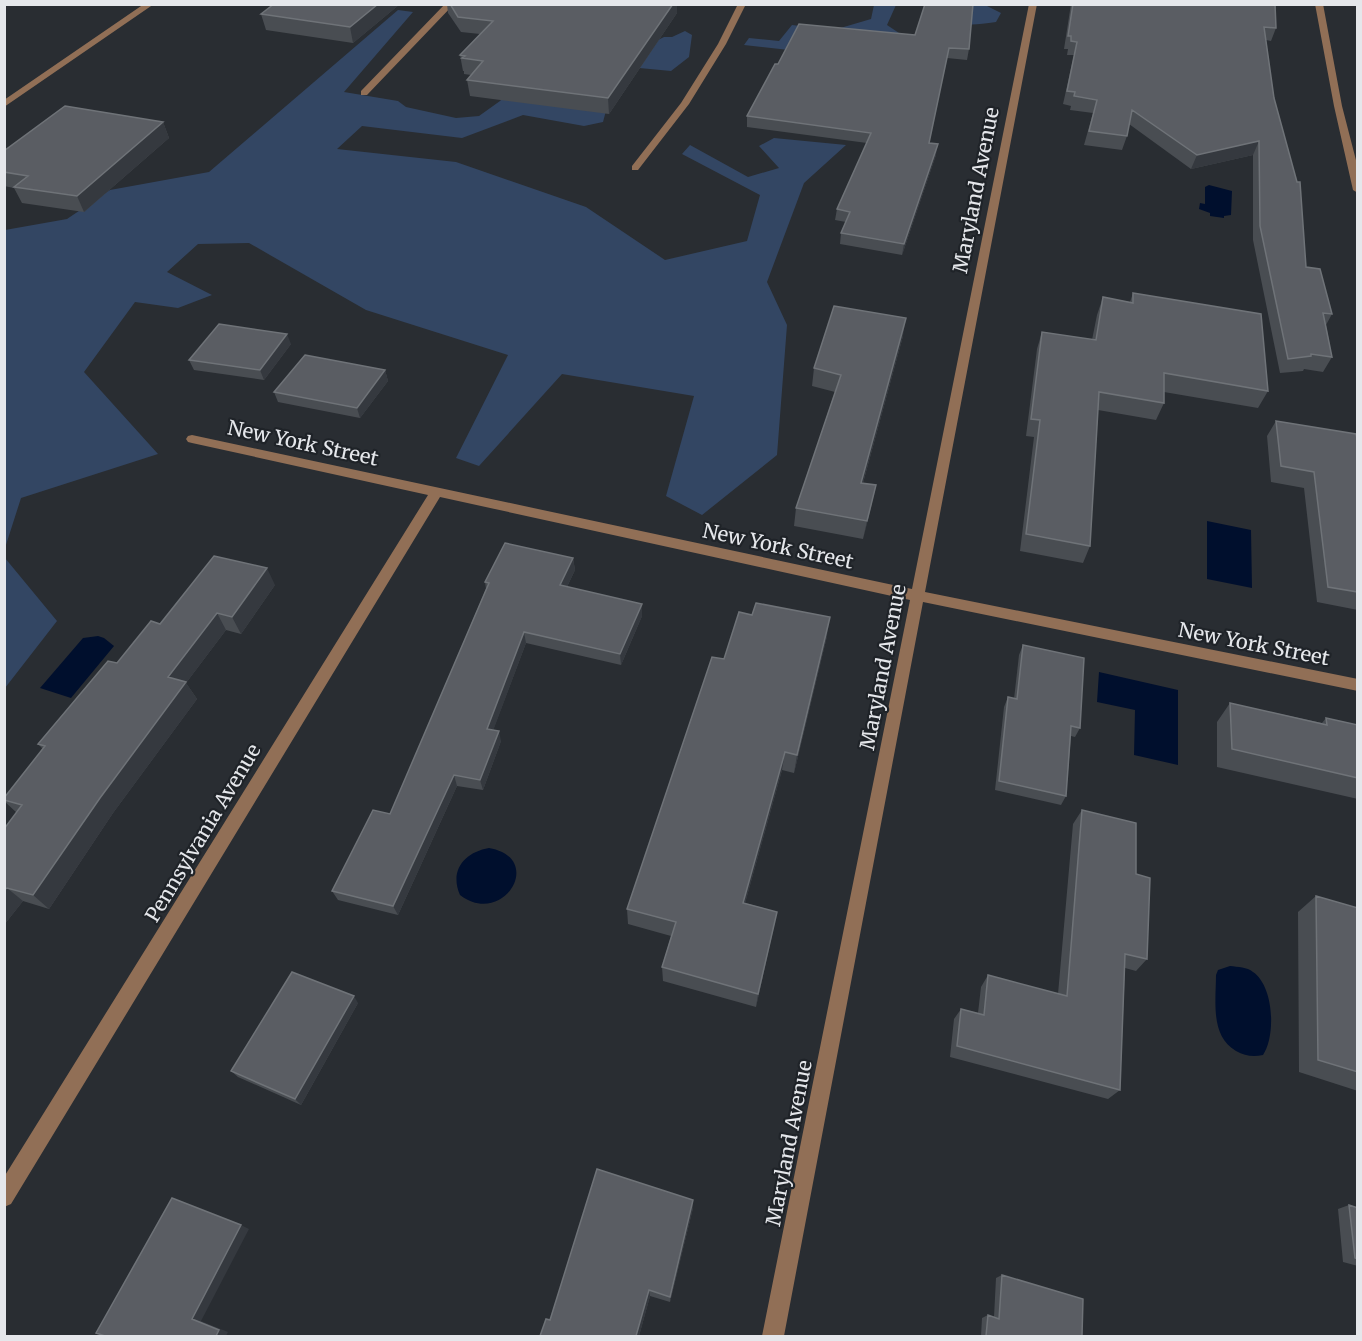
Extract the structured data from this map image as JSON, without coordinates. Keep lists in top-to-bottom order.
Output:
{
  "streets": {
    "street": ["Maryland Avenue", "New York Street", "Pennsylvania Avenue"]
  },
  "crossings": [
    ["Maryland Avenue", "New York Street"],
    ["New York Street", "Pennsylvania Avenue"]
  ]
}
